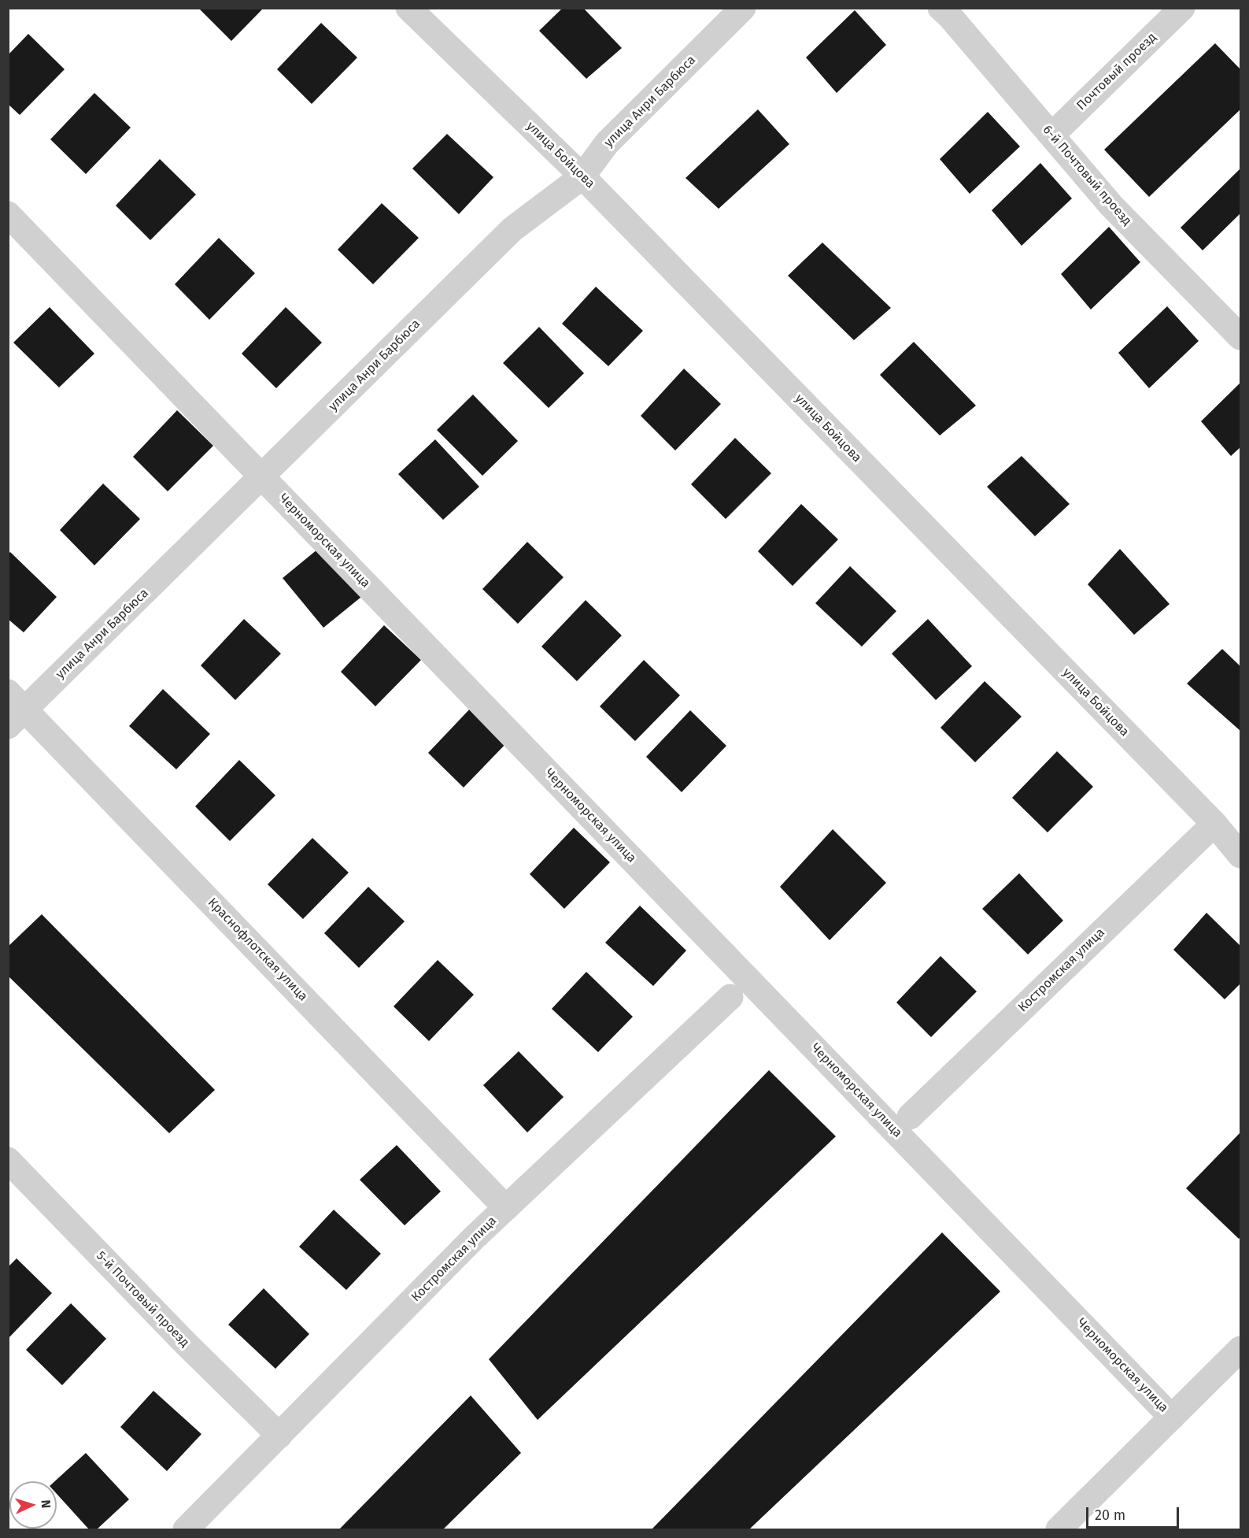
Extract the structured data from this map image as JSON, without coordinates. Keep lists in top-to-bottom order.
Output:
{
  "streets": {
    "street": [
      "Почтовый проезд",
      "улица Анри Барбюса",
      "улица Бойцова",
      "6-й Почтовый проезд",
      "Черноморская улица",
      "Краснофлотская улица",
      "Костромская улица",
      "5-й Почтовый проезд"
    ]
  },
  "crossings": [
    ["Почтовый проезд", "6-й Почтовый проезд"],
    ["улица Анри Барбюса", "улица Бойцова"],
    ["улица Анри Барбюса", "Черноморская улица"],
    ["улица Анри Барбюса", "Краснофлотская улица"],
    ["улица Бойцова", "Костромская улица"],
    ["Краснофлотская улица", "Костромская улица"],
    ["Костромская улица", "5-й Почтовый проезд"]
  ],
  "scale_bar": "20 m",
  "north": "right"
}
